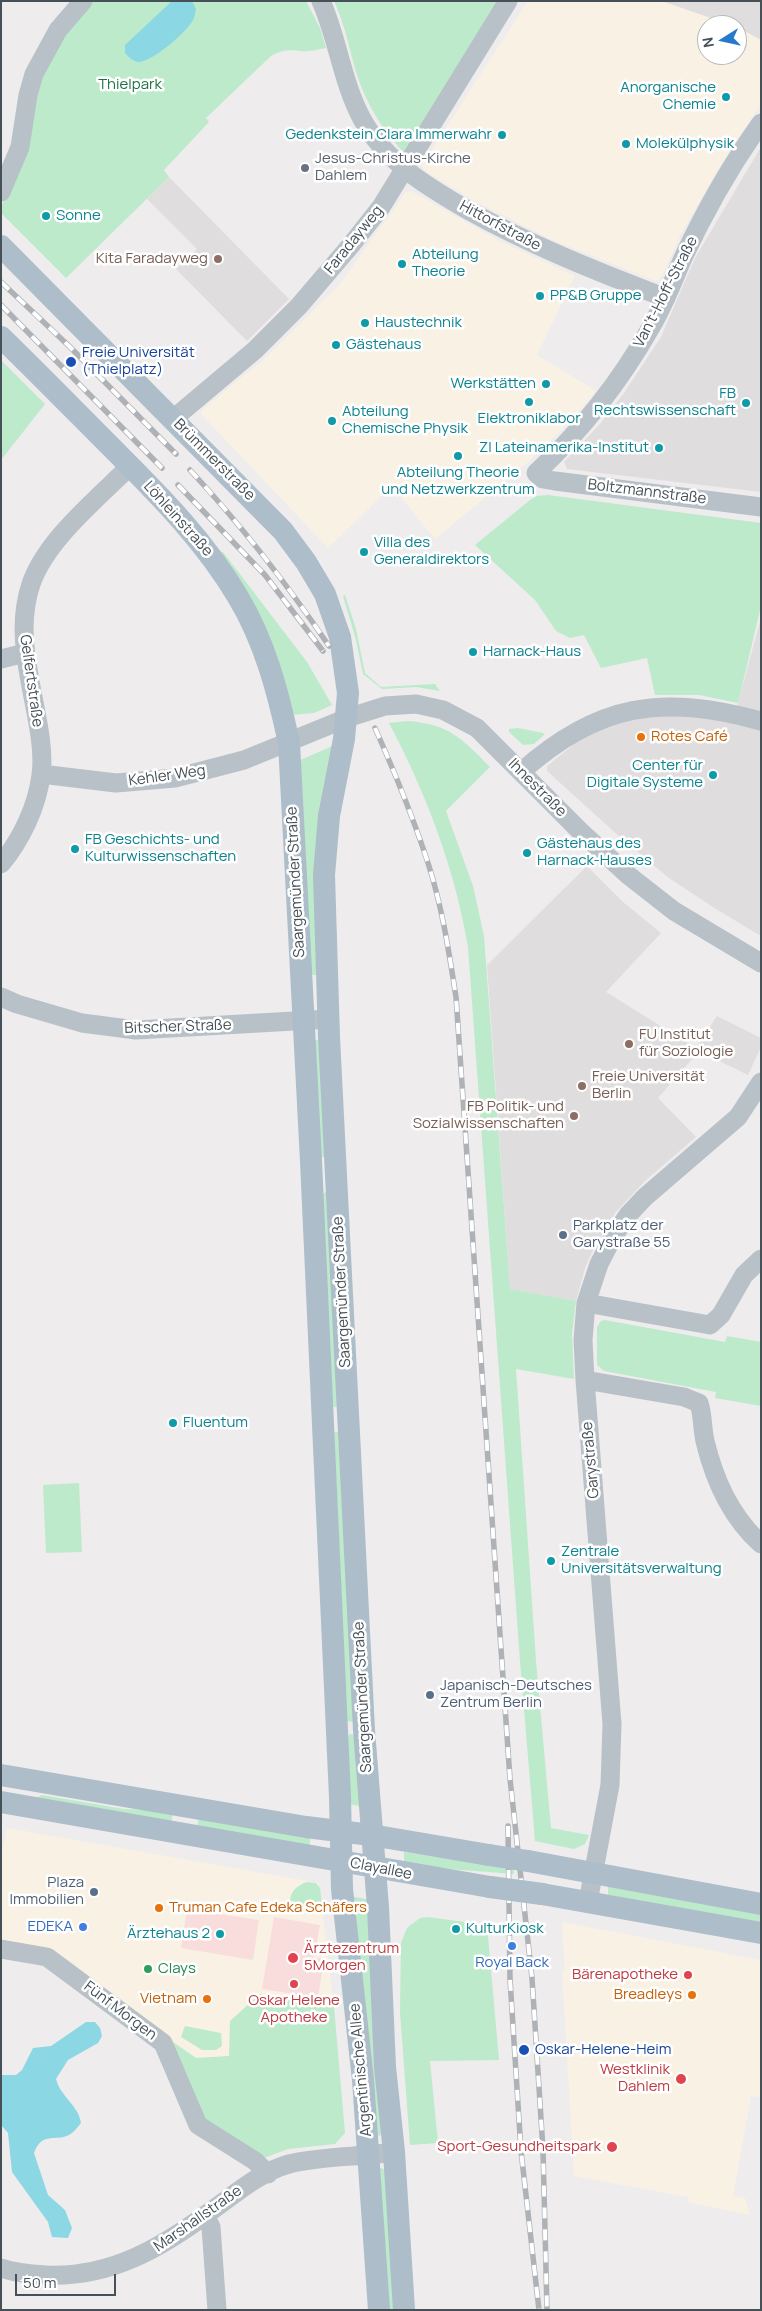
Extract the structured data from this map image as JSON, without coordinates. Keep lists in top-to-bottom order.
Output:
{
  "streets": {
    "main road": [
      "Brümmerstraße",
      "Löhleinstraße",
      "Saargemünder Straße",
      "Clayallee",
      "Argentinische Allee"
    ],
    "street": [
      "Hittorfstraße",
      "Faradayweg",
      "Van't-Hoff-Straße",
      "Boltzmannstraße",
      "Gelfertstraße",
      "Kehler Weg",
      "Ihnestraße",
      "Bitscher Straße",
      "Garystraße",
      "Fünf Morgen",
      "Marshallstraße"
    ]
  },
  "crossings": [
    ["Hittorfstraße", "Faradayweg"],
    ["Hittorfstraße", "Van't-Hoff-Straße"],
    ["Faradayweg", "Brümmerstraße"],
    ["Van't-Hoff-Straße", "Boltzmannstraße"],
    ["Brümmerstraße", "Ihnestraße"],
    ["Brümmerstraße", "Saargemünder Straße"],
    ["Löhleinstraße", "Gelfertstraße"],
    ["Löhleinstraße", "Kehler Weg"],
    ["Löhleinstraße", "Ihnestraße"],
    ["Löhleinstraße", "Saargemünder Straße"],
    ["Gelfertstraße", "Kehler Weg"],
    ["Kehler Weg", "Ihnestraße"],
    ["Kehler Weg", "Saargemünder Straße"],
    ["Ihnestraße", "Saargemünder Straße"],
    ["Saargemünder Straße", "Bitscher Straße"],
    ["Saargemünder Straße", "Clayallee"],
    ["Saargemünder Straße", "Argentinische Allee"],
    ["Garystraße", "Clayallee"],
    ["Clayallee", "Argentinische Allee"],
    ["Fünf Morgen", "Marshallstraße"],
    ["Argentinische Allee", "Marshallstraße"]
  ],
  "parks": ["Thielpark"],
  "places": [
    "Anorganische Chemie",
    "Gedenkstein Clara Immerwahr",
    "Molekülphysik",
    "Jesus-Christus-Kirche Dahlem",
    "Sonne",
    "Kita Faradayweg",
    "Abteilung Theorie",
    "PP&B Gruppe",
    "Haustechnik",
    "Gästehaus",
    "Freie Universität (Thielplatz)",
    "Werkstätten",
    "Elektroniklabor",
    "FB Rechtswissenschaft",
    "Abteilung Chemische Physik",
    "ZI Lateinamerika-Institut",
    "Abteilung Theorie und Netzwerkzentrum",
    "Villa des Generaldirektors",
    "Harnack-Haus",
    "Rotes Café",
    "Center für Digitale Systeme",
    "FB Geschichts- und Kulturwissenschaften",
    "Gästehaus des Harnack-Hauses",
    "FU Institut für Soziologie",
    "Freie Universität Berlin",
    "FB Politik- und Sozialwissenschaften",
    "Parkplatz der Garystraße 55",
    "Fluentum",
    "Zentrale Universitätsverwaltung",
    "Japanisch-Deutsches Zentrum Berlin",
    "Plaza Immobilien",
    "Truman Cafe Edeka Schäfers",
    "EDEKA",
    "KulturKiosk",
    "Ärztehaus 2",
    "Royal Back",
    "Ärztezentrum 5Morgen",
    "Clays",
    "Bärenapotheke",
    "Oskar Helene Apotheke",
    "Breadleys",
    "Vietnam",
    "Oskar-Helene-Heim",
    "Westklinik Dahlem",
    "Sport-Gesundheitspark"
  ],
  "scale_bar": "50 m",
  "north": "left"
}
